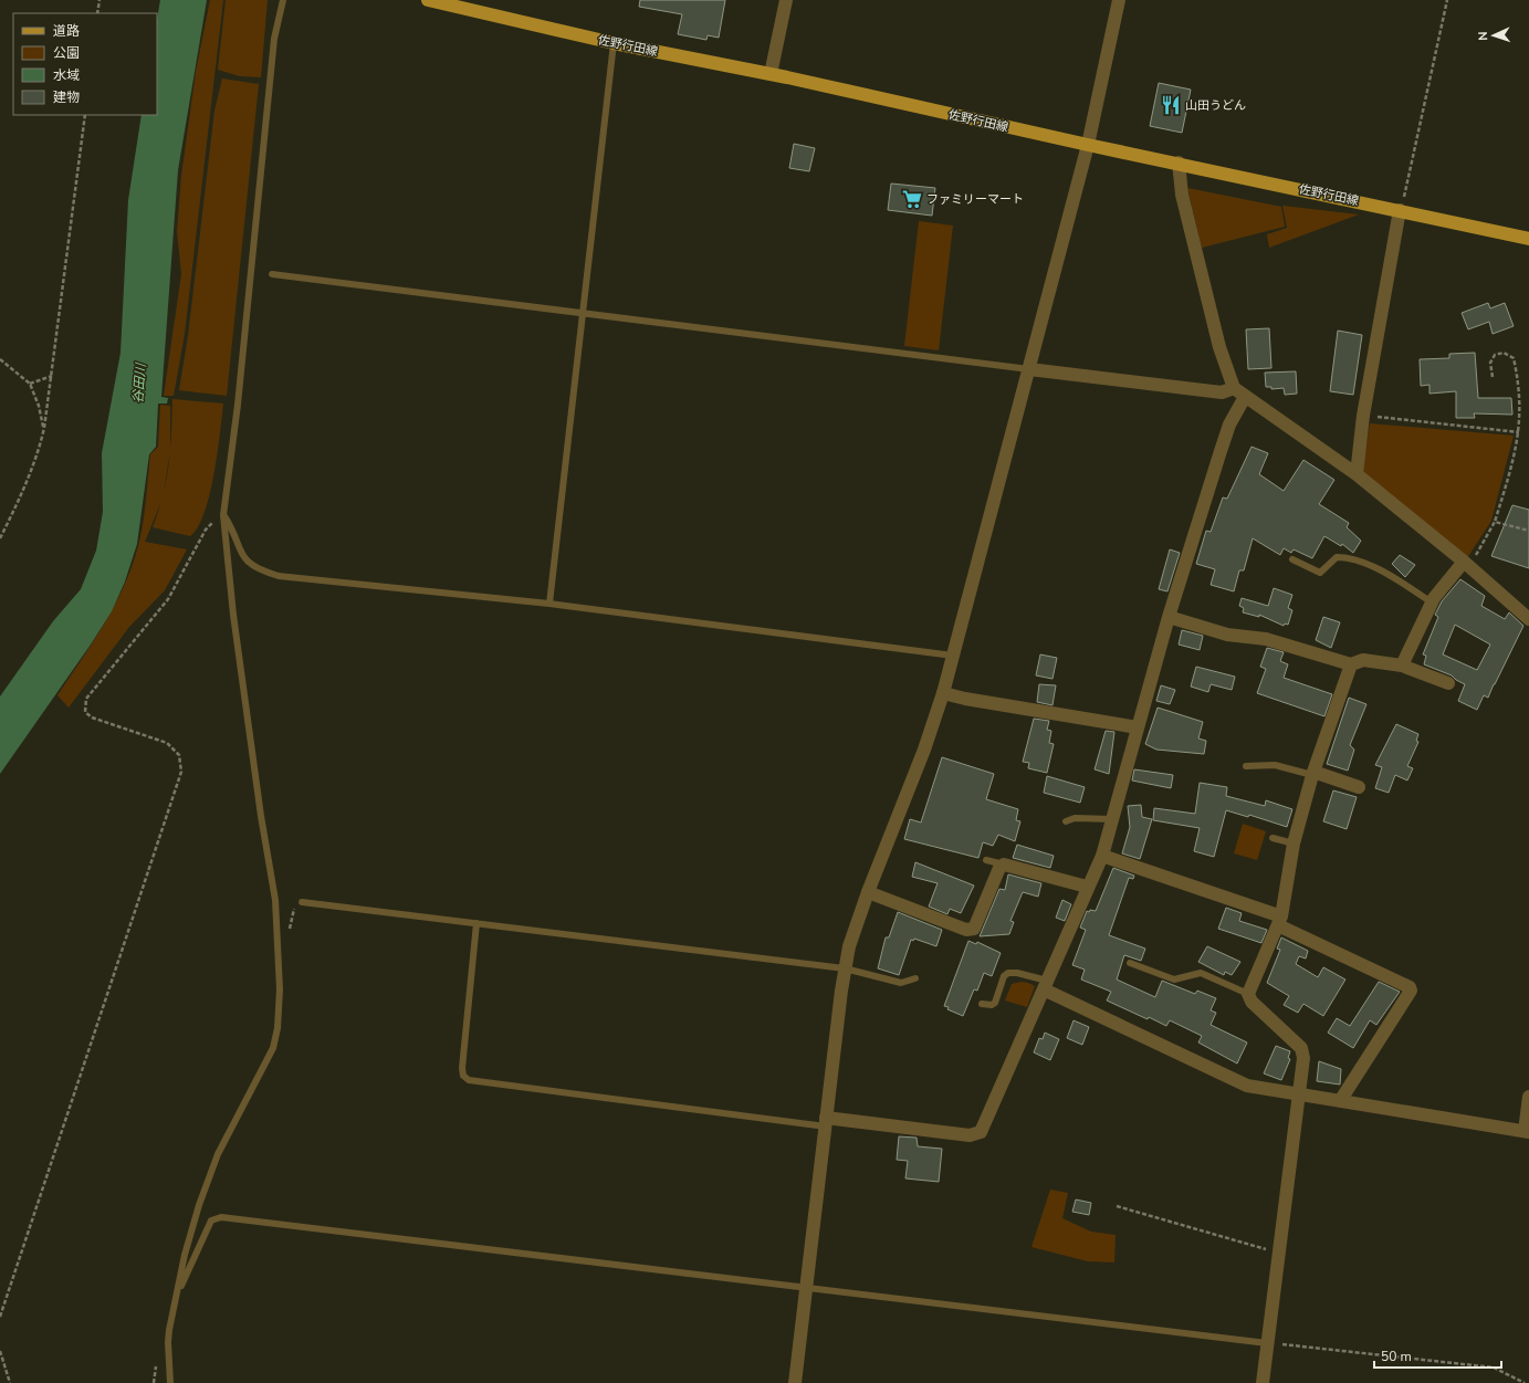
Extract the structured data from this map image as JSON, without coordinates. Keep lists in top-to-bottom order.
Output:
{
  "streets": {
    "main road": ["佐野行田線"]
  },
  "water": ["谷田川"],
  "places": {
    "restaurant": ["山田うどん"],
    "supermarket": ["ファミリーマート"]
  },
  "legend": [
    "道路",
    "公園",
    "水域",
    "建物"
  ],
  "scale_bar": "50 m",
  "north": "left"
}
